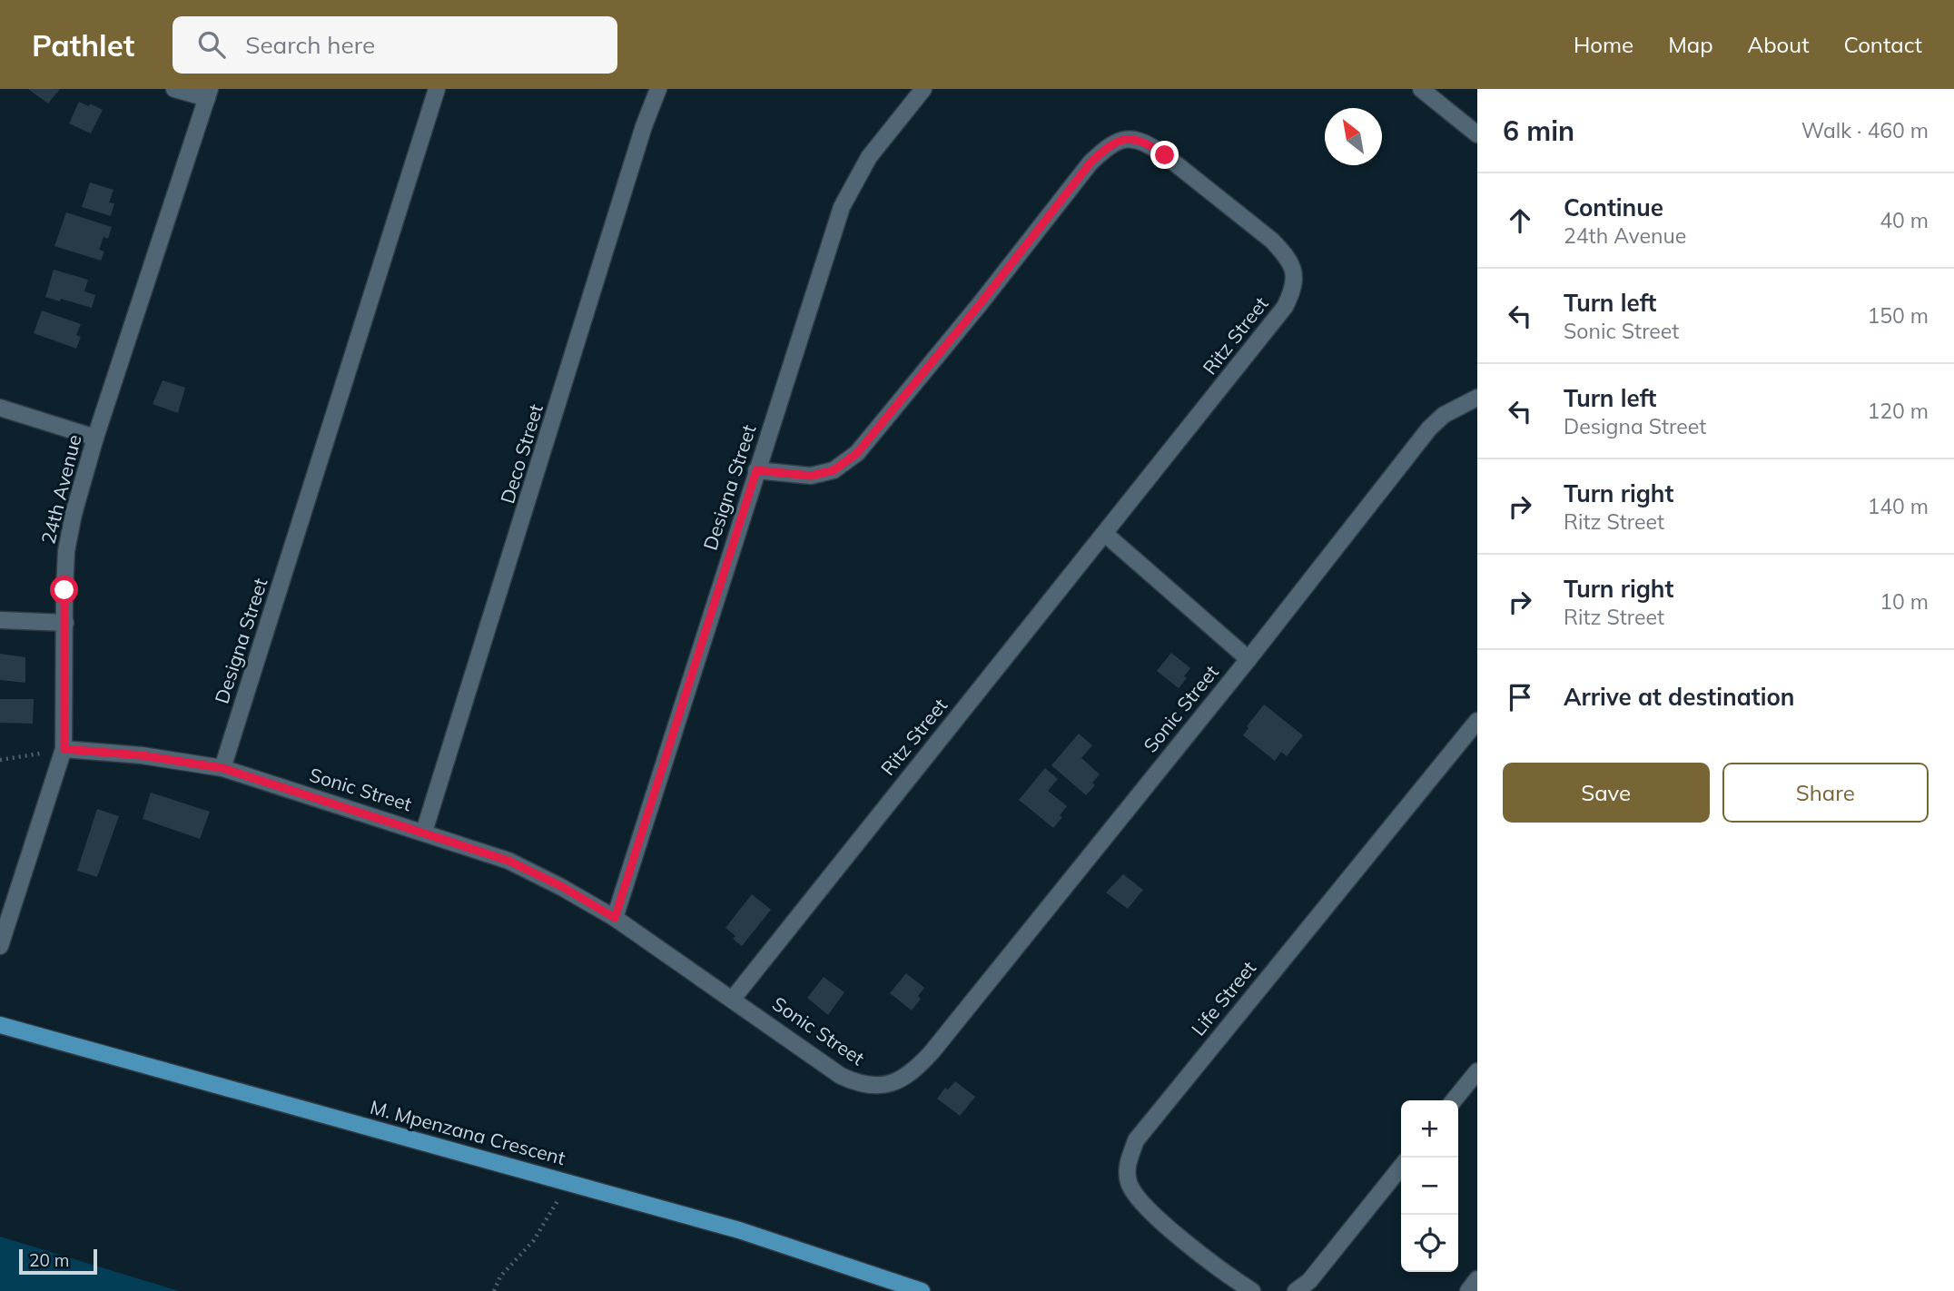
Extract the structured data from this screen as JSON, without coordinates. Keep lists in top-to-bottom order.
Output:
{
  "streets": {
    "main road": ["M. Mpenzana Crescent"],
    "street": [
      "Ritz Street",
      "Deco Street",
      "Designa Street",
      "24th Avenue",
      "Sonic Street",
      "Life Street"
    ]
  },
  "crossings": [
    ["Ritz Street", "Designa Street"],
    ["Ritz Street", "Sonic Street"],
    ["Deco Street", "Sonic Street"],
    ["Designa Street", "Sonic Street"],
    ["24th Avenue", "Sonic Street"]
  ],
  "scale_bar": "20 m",
  "north": "top left",
  "page": {
    "header": "Pathlet",
    "search": "Search here",
    "nav": [
      "Home",
      "Map",
      "About",
      "Contact"
    ],
    "heading": ["6 min", "Walk · 460 m"],
    "list": [
      ["Continue", "24th Avenue", "40 m"],
      ["Turn left", "Sonic Street", "150 m"],
      ["Turn left", "Designa Street", "120 m"],
      ["Turn right", "Ritz Street", "140 m"],
      ["Turn right", "Ritz Street", "10 m"],
      "Arrive at destination"
    ],
    "buttons": ["Save", "Share"],
    "map_buttons": ["+", "−"],
    "scale": "20 m"
  }
}
